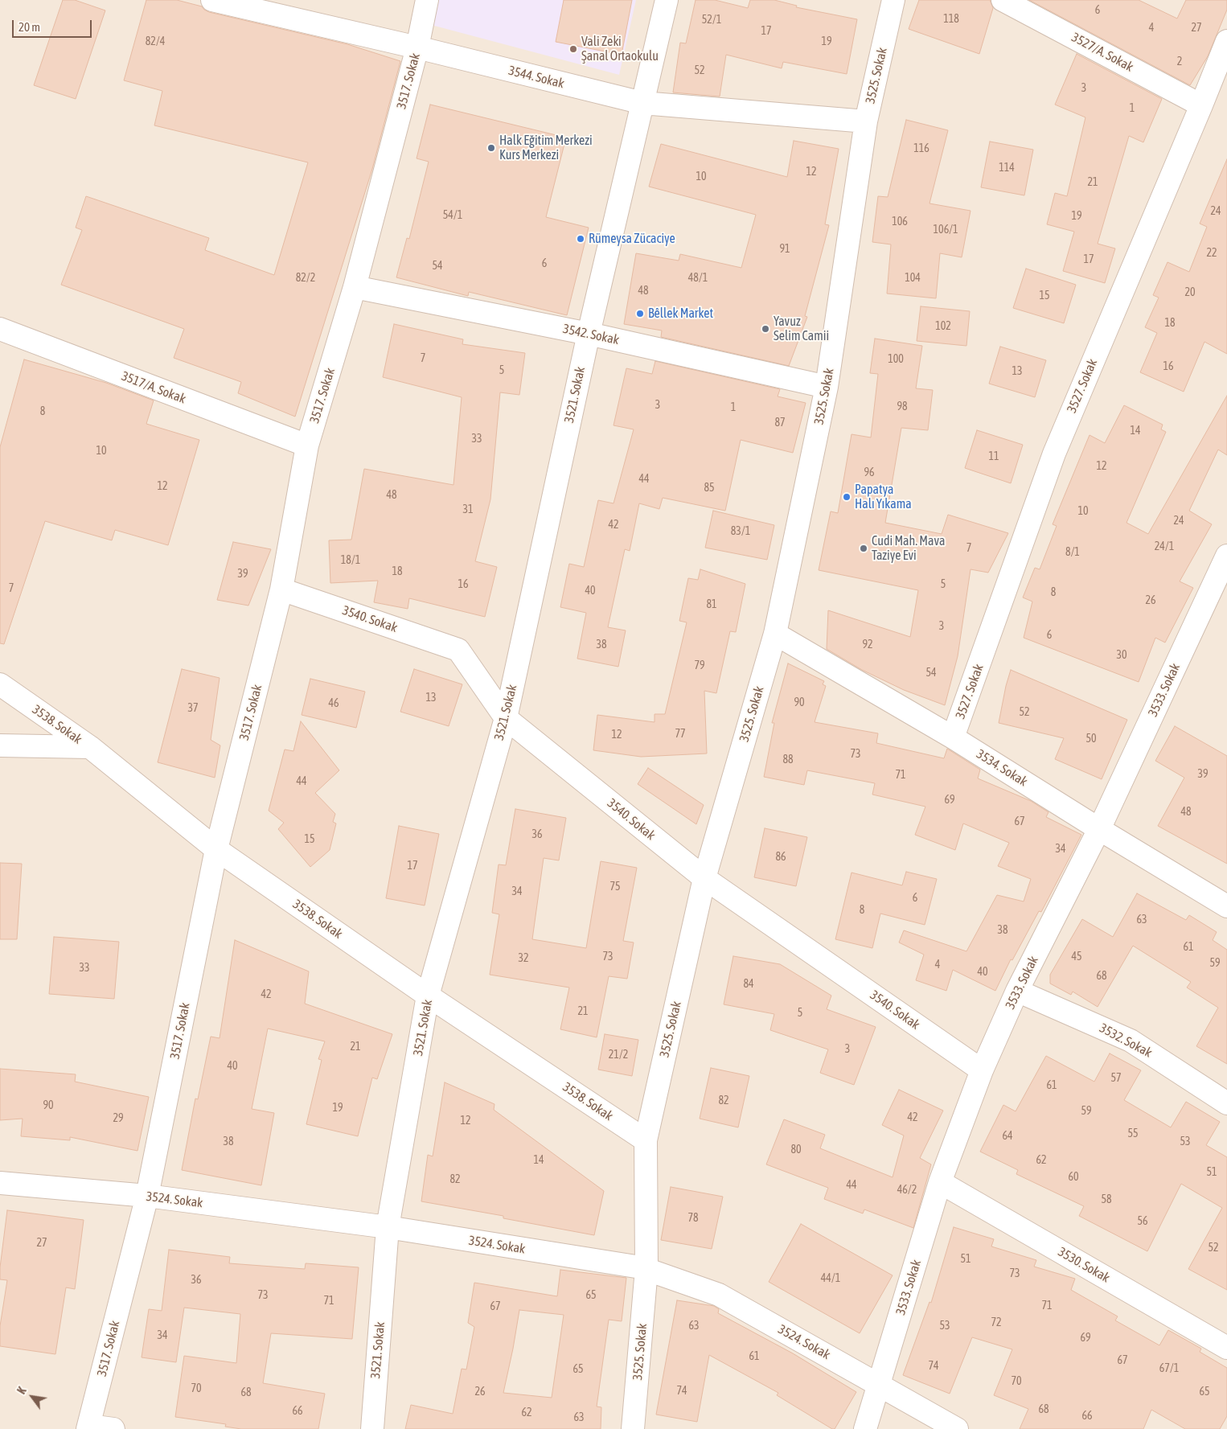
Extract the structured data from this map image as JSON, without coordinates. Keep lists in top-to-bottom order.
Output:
{
  "streets": {
    "street": [
      "3527/A. Sokak",
      "3525. Sokak",
      "3544. Sokak",
      "3517. Sokak",
      "3542. Sokak",
      "3527. Sokak",
      "3517/A. Sokak",
      "3521. Sokak",
      "3540. Sokak",
      "3533. Sokak",
      "3538. Sokak",
      "3534. Sokak",
      "3532. Sokak",
      "3524. Sokak",
      "3530. Sokak"
    ]
  },
  "crossings": [
    ["3527/A. Sokak", "3527. Sokak"],
    ["3525. Sokak", "3544. Sokak"],
    ["3525. Sokak", "3542. Sokak"],
    ["3525. Sokak", "3540. Sokak"],
    ["3525. Sokak", "3538. Sokak"],
    ["3525. Sokak", "3534. Sokak"],
    ["3525. Sokak", "3524. Sokak"],
    ["3544. Sokak", "3517. Sokak"],
    ["3544. Sokak", "3521. Sokak"],
    ["3517. Sokak", "3542. Sokak"],
    ["3517. Sokak", "3517/A. Sokak"],
    ["3517. Sokak", "3540. Sokak"],
    ["3517. Sokak", "3538. Sokak"],
    ["3517. Sokak", "3524. Sokak"],
    ["3542. Sokak", "3521. Sokak"],
    ["3527. Sokak", "3534. Sokak"],
    ["3521. Sokak", "3540. Sokak"],
    ["3521. Sokak", "3538. Sokak"],
    ["3521. Sokak", "3524. Sokak"],
    ["3540. Sokak", "3533. Sokak"],
    ["3533. Sokak", "3534. Sokak"],
    ["3533. Sokak", "3532. Sokak"],
    ["3533. Sokak", "3524. Sokak"],
    ["3533. Sokak", "3530. Sokak"]
  ],
  "places": [
    "Vali Zeki Şanal Ortaokulu",
    "Halk Eğitim Merkezi Kurs Merkezi",
    "Rümeysa Zücaciye",
    "Bêllek Market",
    "Yavuz Selim Camii",
    "Papatya Halı Yıkama",
    "Cudi Mah. Mava Taziye Evi"
  ],
  "house_numbers": [
    "6",
    "118",
    "52/1",
    "4",
    "27",
    "17",
    "82/4",
    "19",
    "2",
    "52",
    "3",
    "1",
    "116",
    "114",
    "12",
    "10",
    "21",
    "24",
    "54/1",
    "19",
    "106",
    "106/1",
    "91",
    "22",
    "17",
    "6",
    "54",
    "82/2",
    "48/1",
    "104",
    "48",
    "20",
    "15",
    "18",
    "102",
    "7",
    "100",
    "16",
    "5",
    "13",
    "3",
    "98",
    "1",
    "8",
    "87",
    "14",
    "33",
    "10",
    "11",
    "12",
    "96",
    "44",
    "12",
    "85",
    "48",
    "31",
    "10",
    "24",
    "42",
    "83/1",
    "24/1",
    "7",
    "8/1",
    "18/1",
    "18",
    "39",
    "16",
    "5",
    "7",
    "40",
    "8",
    "26",
    "81",
    "3",
    "6",
    "38",
    "92",
    "30",
    "79",
    "54",
    "13",
    "90",
    "46",
    "37",
    "52",
    "77",
    "12",
    "50",
    "73",
    "88",
    "39",
    "71",
    "44",
    "69",
    "48",
    "67",
    "36",
    "15",
    "34",
    "86",
    "17",
    "75",
    "34",
    "6",
    "8",
    "63",
    "38",
    "61",
    "73",
    "45",
    "32",
    "59",
    "4",
    "33",
    "40",
    "68",
    "84",
    "42",
    "21",
    "5",
    "21",
    "3",
    "21/2",
    "40",
    "57",
    "61",
    "82",
    "90",
    "19",
    "59",
    "42",
    "29",
    "12",
    "55",
    "64",
    "38",
    "53",
    "80",
    "14",
    "62",
    "51",
    "60",
    "82",
    "44",
    "46/2",
    "58",
    "78",
    "56",
    "27",
    "52",
    "51",
    "73",
    "44/1",
    "36",
    "73",
    "65",
    "71",
    "71",
    "67",
    "72",
    "63",
    "53",
    "34",
    "69",
    "61",
    "67",
    "74",
    "67/1",
    "65",
    "70",
    "70",
    "74",
    "26",
    "65",
    "68",
    "68",
    "66",
    "62",
    "66",
    "63"
  ],
  "scale_bar": "20 m",
  "north": "top left"
}
